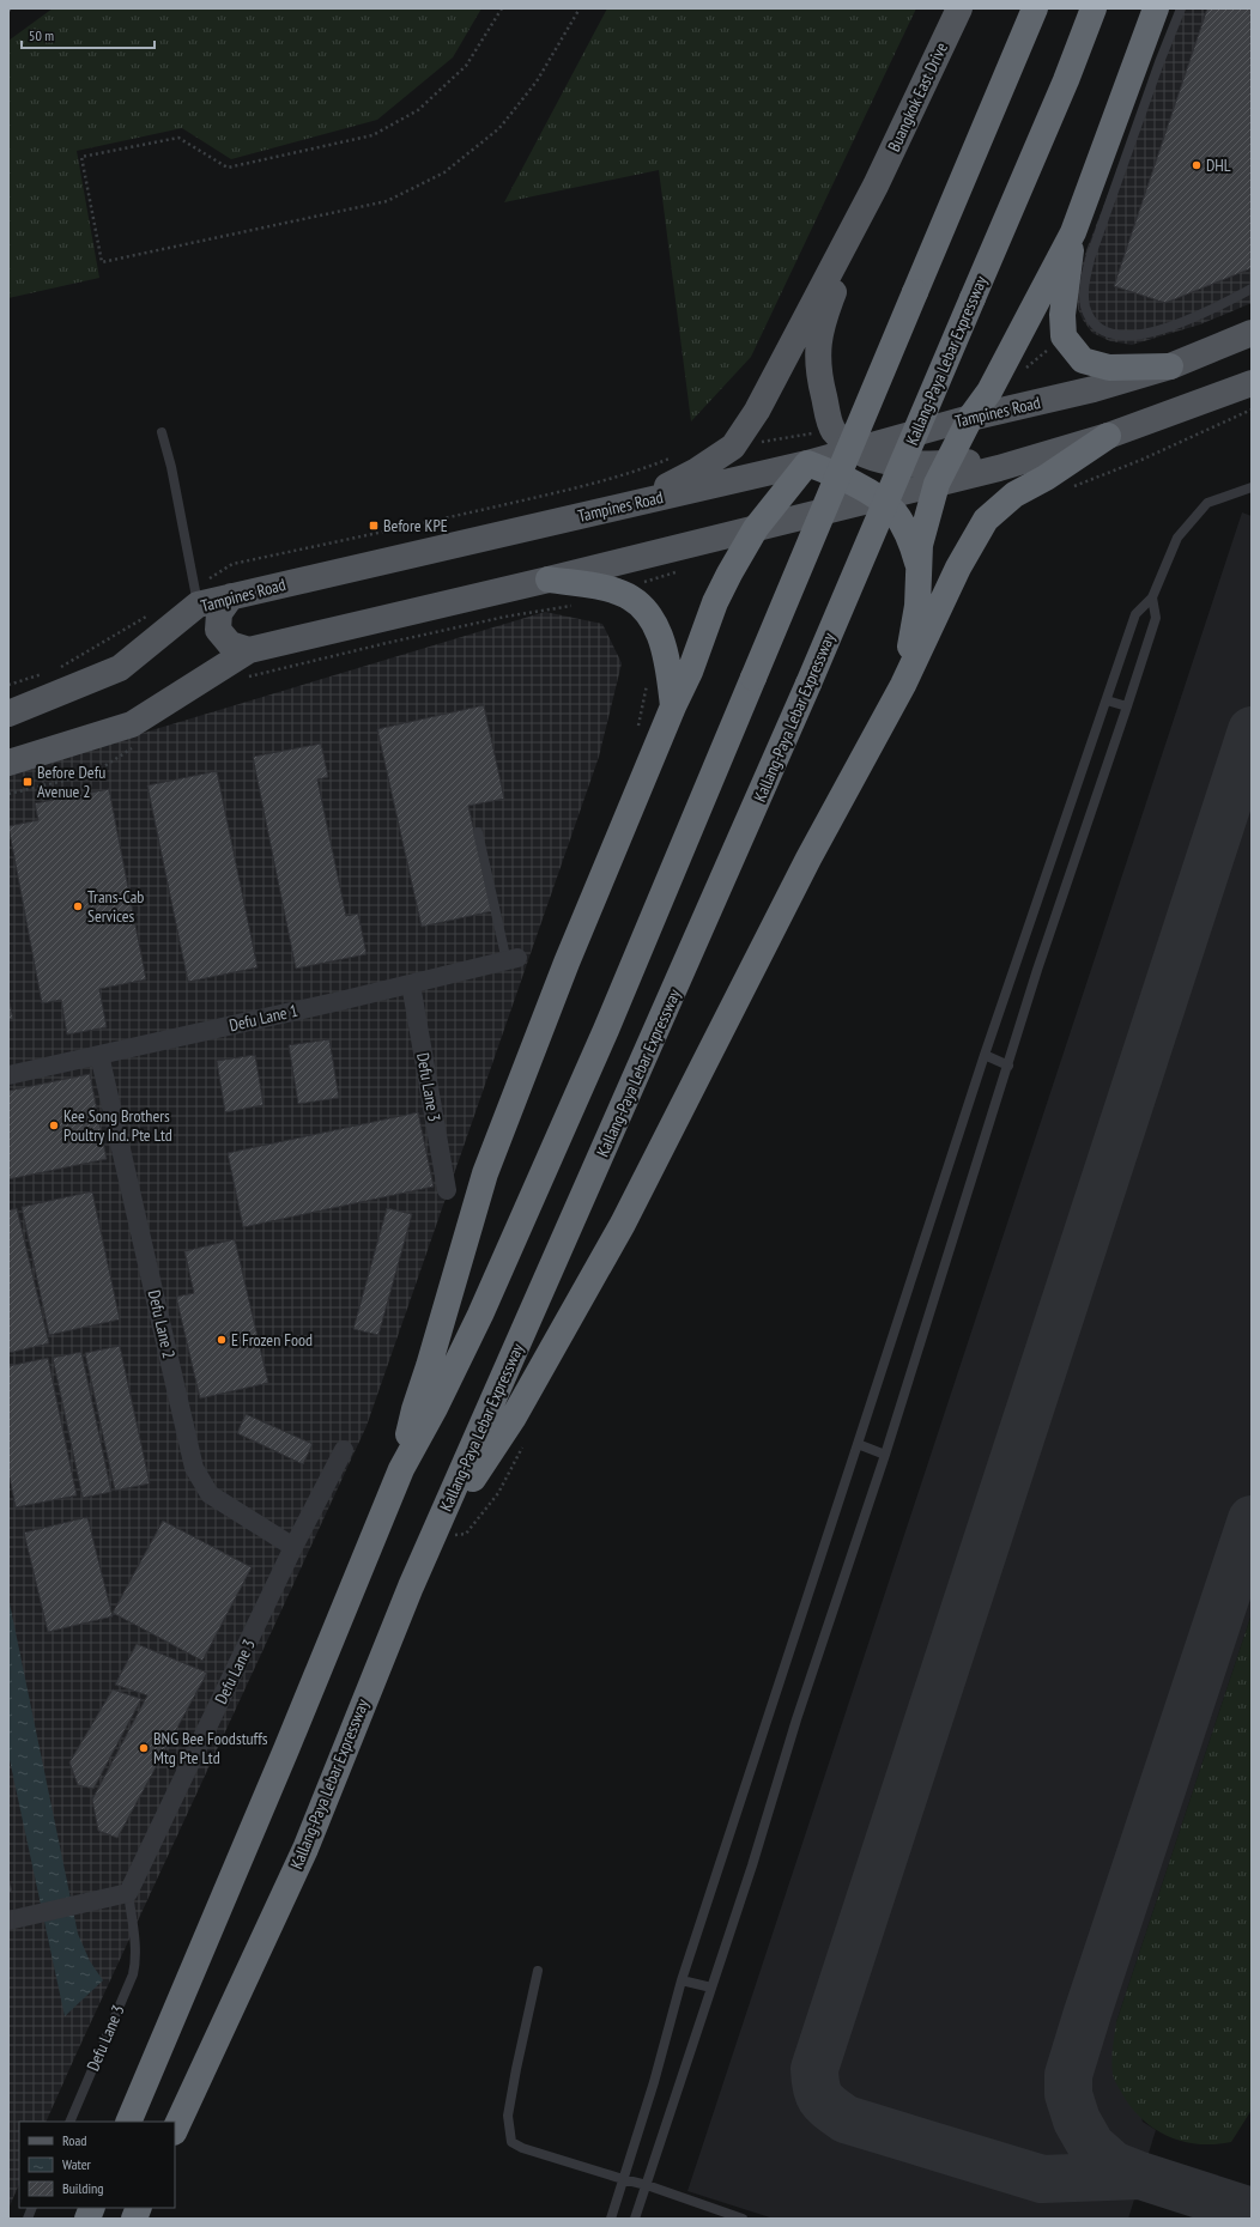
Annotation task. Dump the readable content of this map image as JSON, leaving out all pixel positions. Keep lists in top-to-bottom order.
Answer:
{
  "streets": {
    "highway": ["Kallang-Paya Lebar Expressway"],
    "main road": ["Buangkok East Drive", "Tampines Road"],
    "street": ["Defu Lane 1", "Defu Lane 3", "Defu Lane 2"]
  },
  "crossings": [
    ["Defu Lane 1", "Defu Lane 3"],
    ["Defu Lane 1", "Defu Lane 2"],
    ["Defu Lane 3", "Defu Lane 2"]
  ],
  "places": {
    "other": [
      "DHL",
      "Trans-Cab Services",
      "Kee Song Brothers Poultry Ind. Pte Ltd",
      "E Frozen Food",
      "BNG Bee Foodstuffs Mtg Pte Ltd"
    ],
    "transit": ["Before KPE", "Before Defu Avenue 2"]
  },
  "legend": ["Road", "Water", "Building"],
  "scale_bar": "50 m"
}
